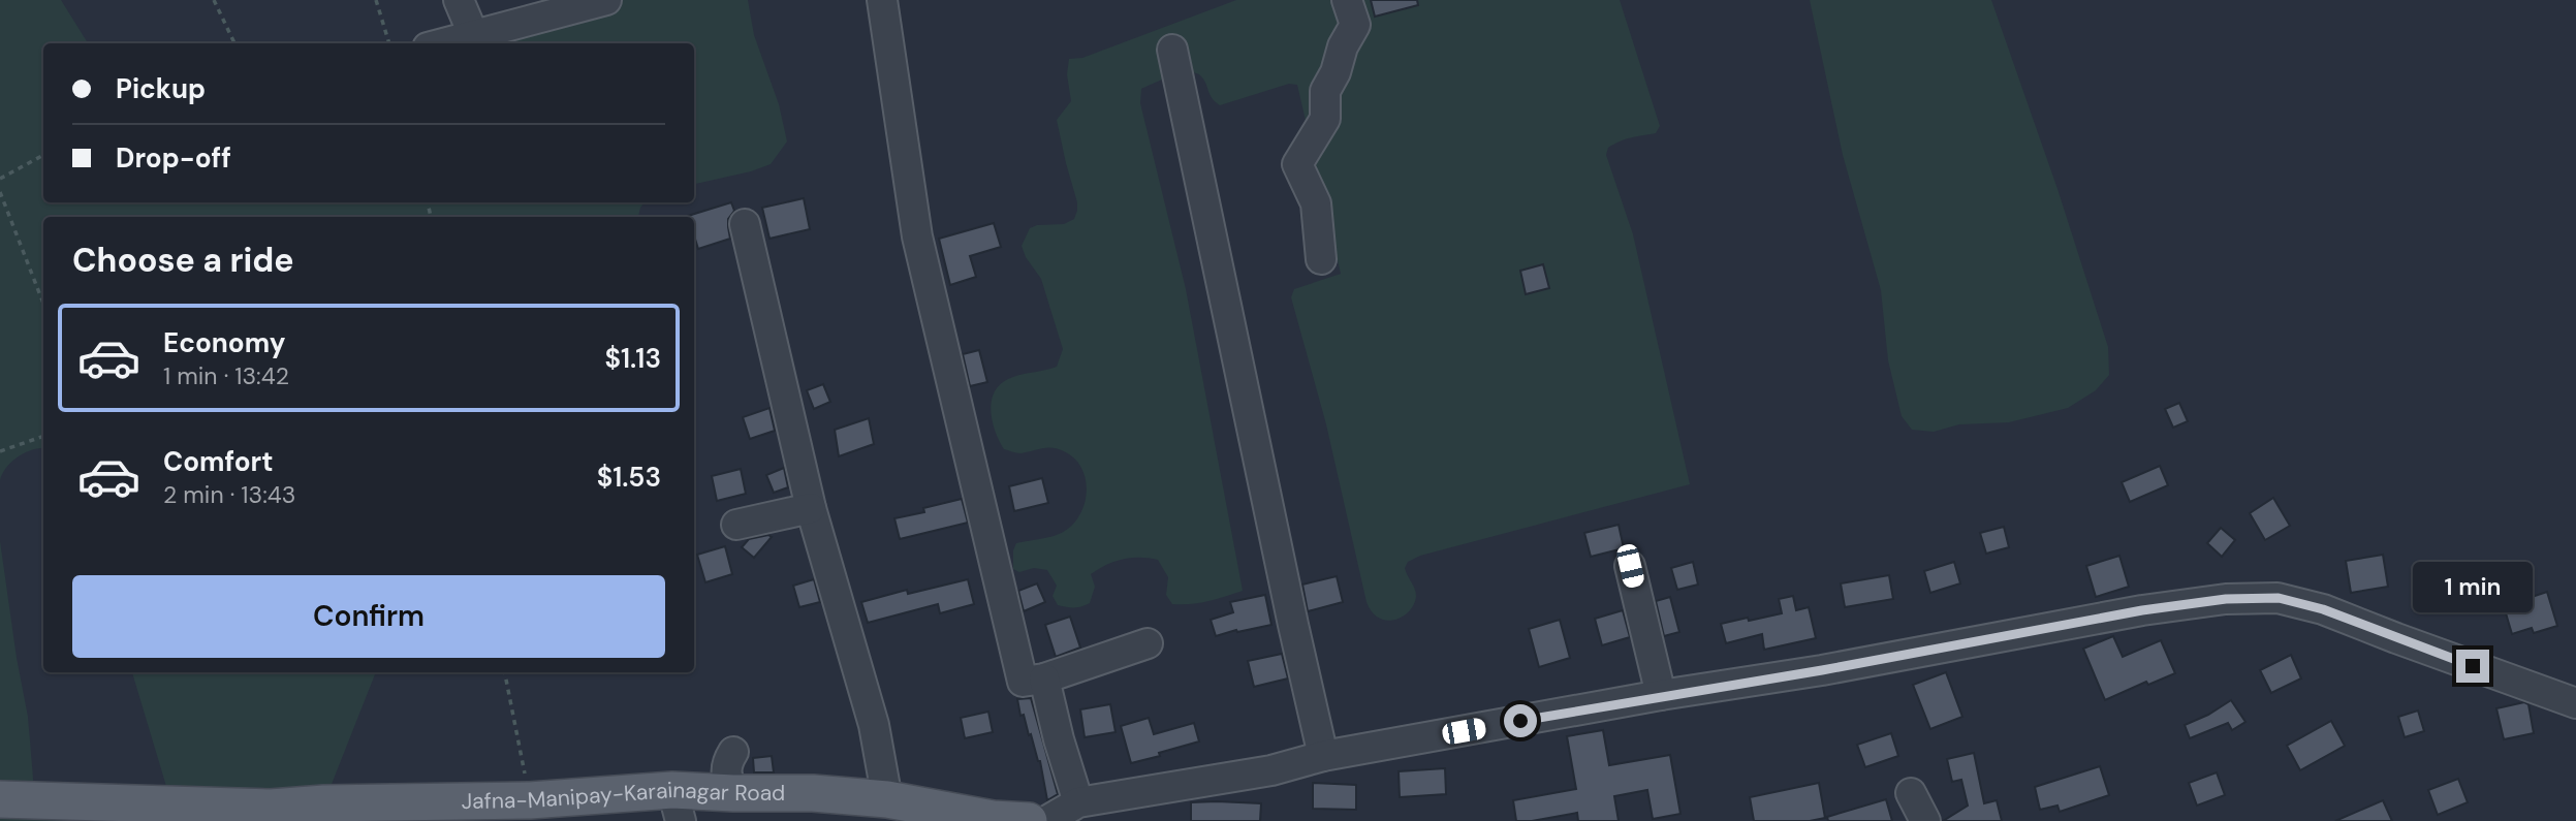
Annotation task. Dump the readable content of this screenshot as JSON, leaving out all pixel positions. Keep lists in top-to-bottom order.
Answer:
{
  "streets": {
    "main road": ["Jafna-Manipay-Karainagar Road"]
  },
  "page": {
    "banner": ["Pickup", "Drop-off"],
    "heading": "Choose a ride",
    "list": [
      {
        "name": "Economy",
        "note": "1 min · 13:42",
        "value": "$1.13"
      },
      {
        "name": "Comfort",
        "note": "2 min · 13:43",
        "value": "$1.53"
      }
    ],
    "buttons": "Confirm",
    "bubble": "1 min"
  }
}
